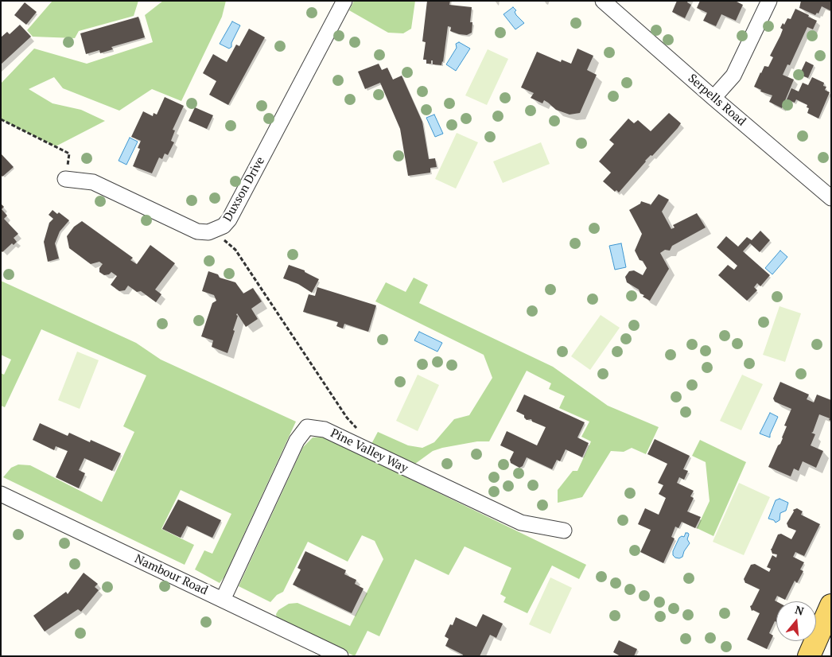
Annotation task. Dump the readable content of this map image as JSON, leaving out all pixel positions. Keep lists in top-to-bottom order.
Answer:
{
  "streets": {
    "street": [
      "Serpells Road",
      "Duxson Drive",
      "Pine Valley Way",
      "Nambour Road"
    ]
  },
  "crossings": [
    ["Pine Valley Way", "Nambour Road"]
  ],
  "north": "top"
}
